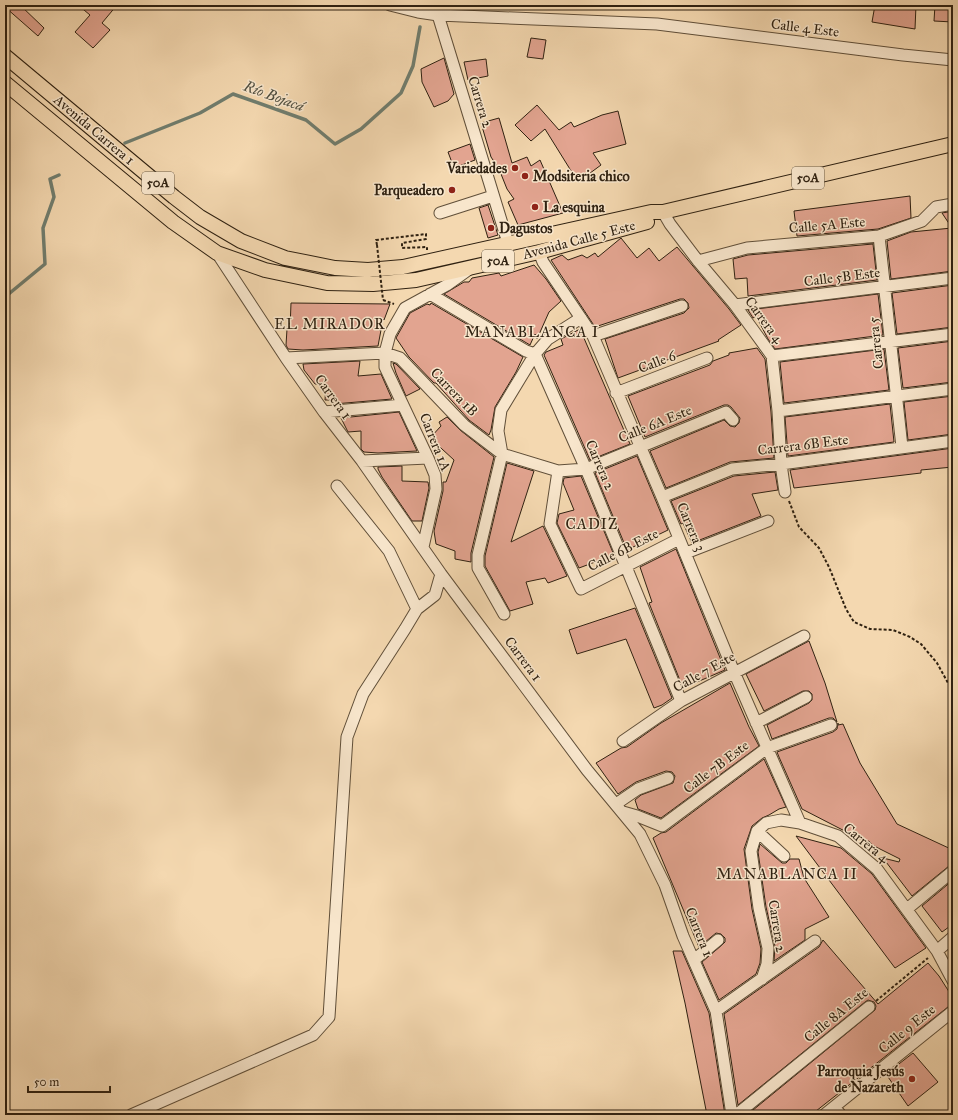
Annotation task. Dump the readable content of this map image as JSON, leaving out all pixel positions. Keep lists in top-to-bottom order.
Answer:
{
  "streets": {
    "main road": ["Avenida Carrera 1", "50A", "Avenida Calle 5 Este"],
    "street": [
      "Calle 4 Este",
      "Carrera 2",
      "Calle 5A Este",
      "Calle 5B Este",
      "Carrera 4",
      "Carrera 5",
      "Calle 6",
      "Carrera 1B",
      "Carrera 1",
      "Calle 6A Este",
      "Carrera 1A",
      "Carrera 6B Este",
      "Carrera 3",
      "Calle 6B Este",
      "Calle 7 Este",
      "Calle 7B Este",
      "Calle 8A Este",
      "Calle 9 Este"
    ]
  },
  "crossings": [
    ["Calle 4 Este", "Carrera 2"],
    ["Carrera 2", "Avenida Calle 5 Este"],
    ["Carrera 2", "Carrera 4"],
    ["Carrera 2", "Carrera 1B"],
    ["Carrera 2", "Calle 6A Este"],
    ["Carrera 2", "Calle 6B Este"],
    ["Carrera 2", "Calle 7 Este"],
    ["Avenida Carrera 1", "Avenida Calle 5 Este"],
    ["Avenida Carrera 1", "Carrera 1"],
    ["Calle 5A Este", "Carrera 4"],
    ["Calle 5A Este", "Carrera 5"],
    ["Avenida Calle 5 Este", "Carrera 4"],
    ["Avenida Calle 5 Este", "Carrera 3"],
    ["Calle 5B Este", "Carrera 4"],
    ["Calle 5B Este", "Carrera 5"],
    ["Carrera 4", "Carrera 6B Este"],
    ["Carrera 4", "Carrera 3"],
    ["Carrera 4", "Calle 8A Este"],
    ["Carrera 5", "Carrera 6B Este"],
    ["Calle 6", "Carrera 3"],
    ["Carrera 1B", "Calle 6A Este"],
    ["Carrera 1B", "Carrera 1A"],
    ["Carrera 1B", "Calle 6B Este"],
    ["Carrera 1", "Carrera 1A"],
    ["Carrera 1", "Calle 7B Este"],
    ["Calle 6A Este", "Carrera 3"],
    ["Carrera 6B Este", "Carrera 3"],
    ["Carrera 3", "Calle 6B Este"],
    ["Carrera 3", "Calle 7 Este"],
    ["Carrera 3", "Calle 7B Este"]
  ],
  "districts": [
    "EL MIRADOR",
    "MANABLANCA I",
    "CADIZ",
    "MANABLANCA II"
  ],
  "water": ["Río Bojacá"],
  "places": [
    "Variedades",
    "Modsiteria chico",
    "Parqueadero",
    "La esquina",
    "Dagustos",
    "Parroquia Jesús de Nazareth"
  ],
  "scale_bar": "50 m"
}
